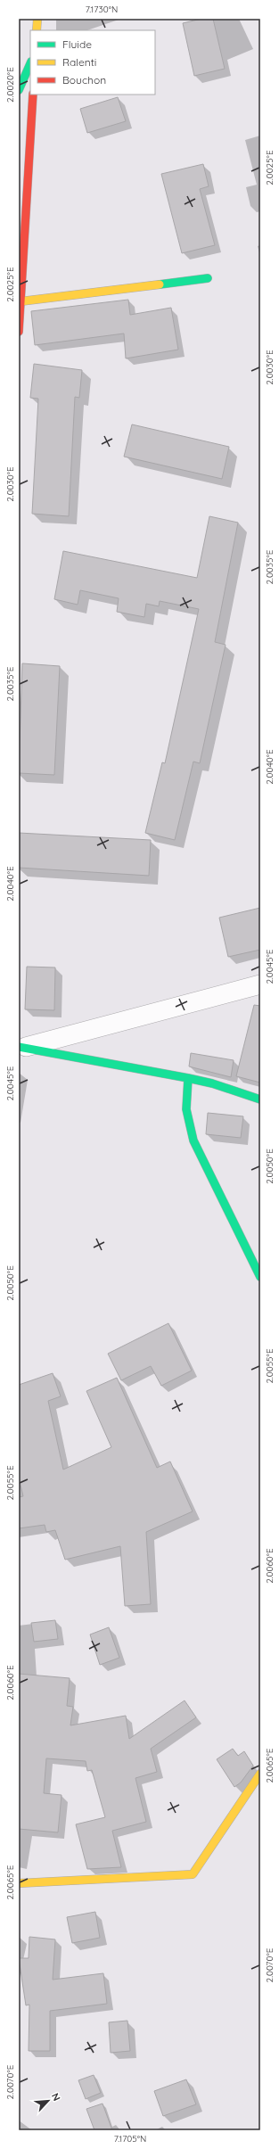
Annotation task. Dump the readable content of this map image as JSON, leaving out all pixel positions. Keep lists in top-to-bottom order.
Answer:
{
  "legend": ["Fluide", "Ralenti", "Bouchon"],
  "north": "top right",
  "coordinates": [
    "7.1730°N",
    "2.0020°E",
    "2.0025°E",
    "2.0030°E",
    "2.0035°E",
    "2.0040°E",
    "2.0045°E",
    "2.0050°E",
    "2.0055°E",
    "2.0060°E",
    "2.0065°E",
    "2.0070°E",
    "7.1705°N"
  ]
}
